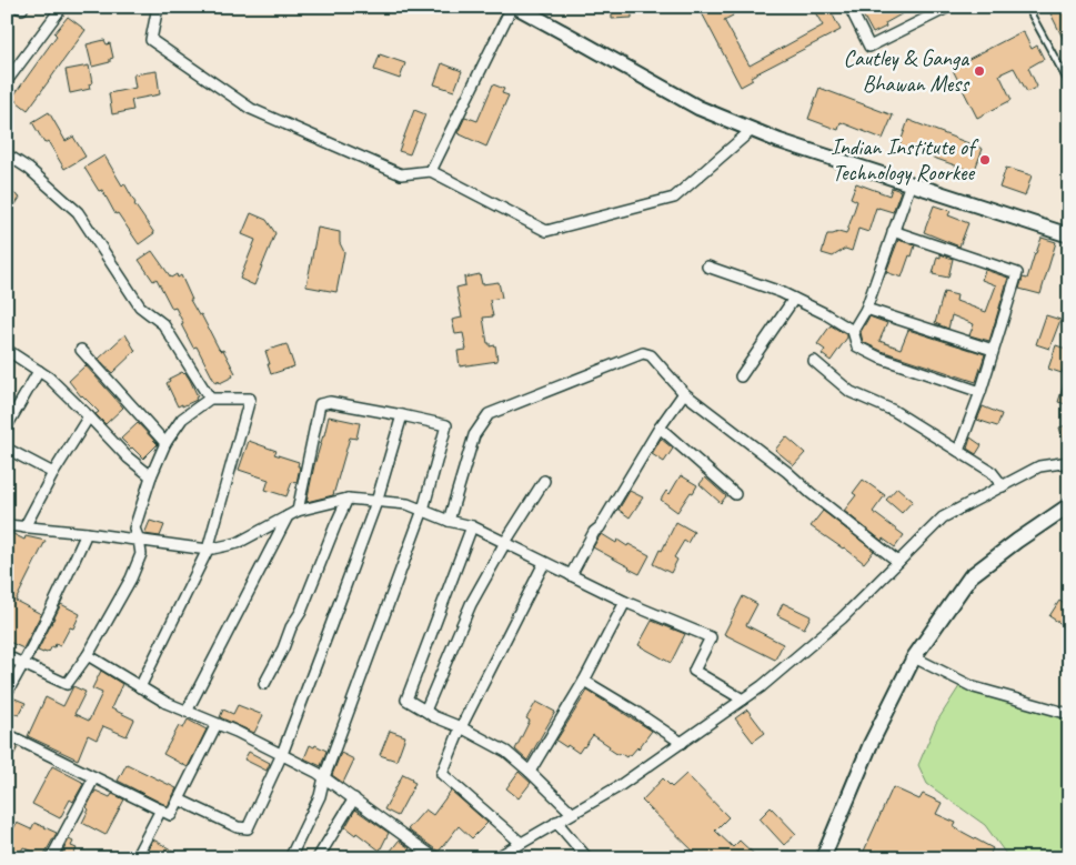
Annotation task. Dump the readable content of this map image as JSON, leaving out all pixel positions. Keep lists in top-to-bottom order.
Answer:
{
  "places": ["Cautley & Ganga Bhawan Mess", "Indian Institute of Technology Roorkee"]
}
